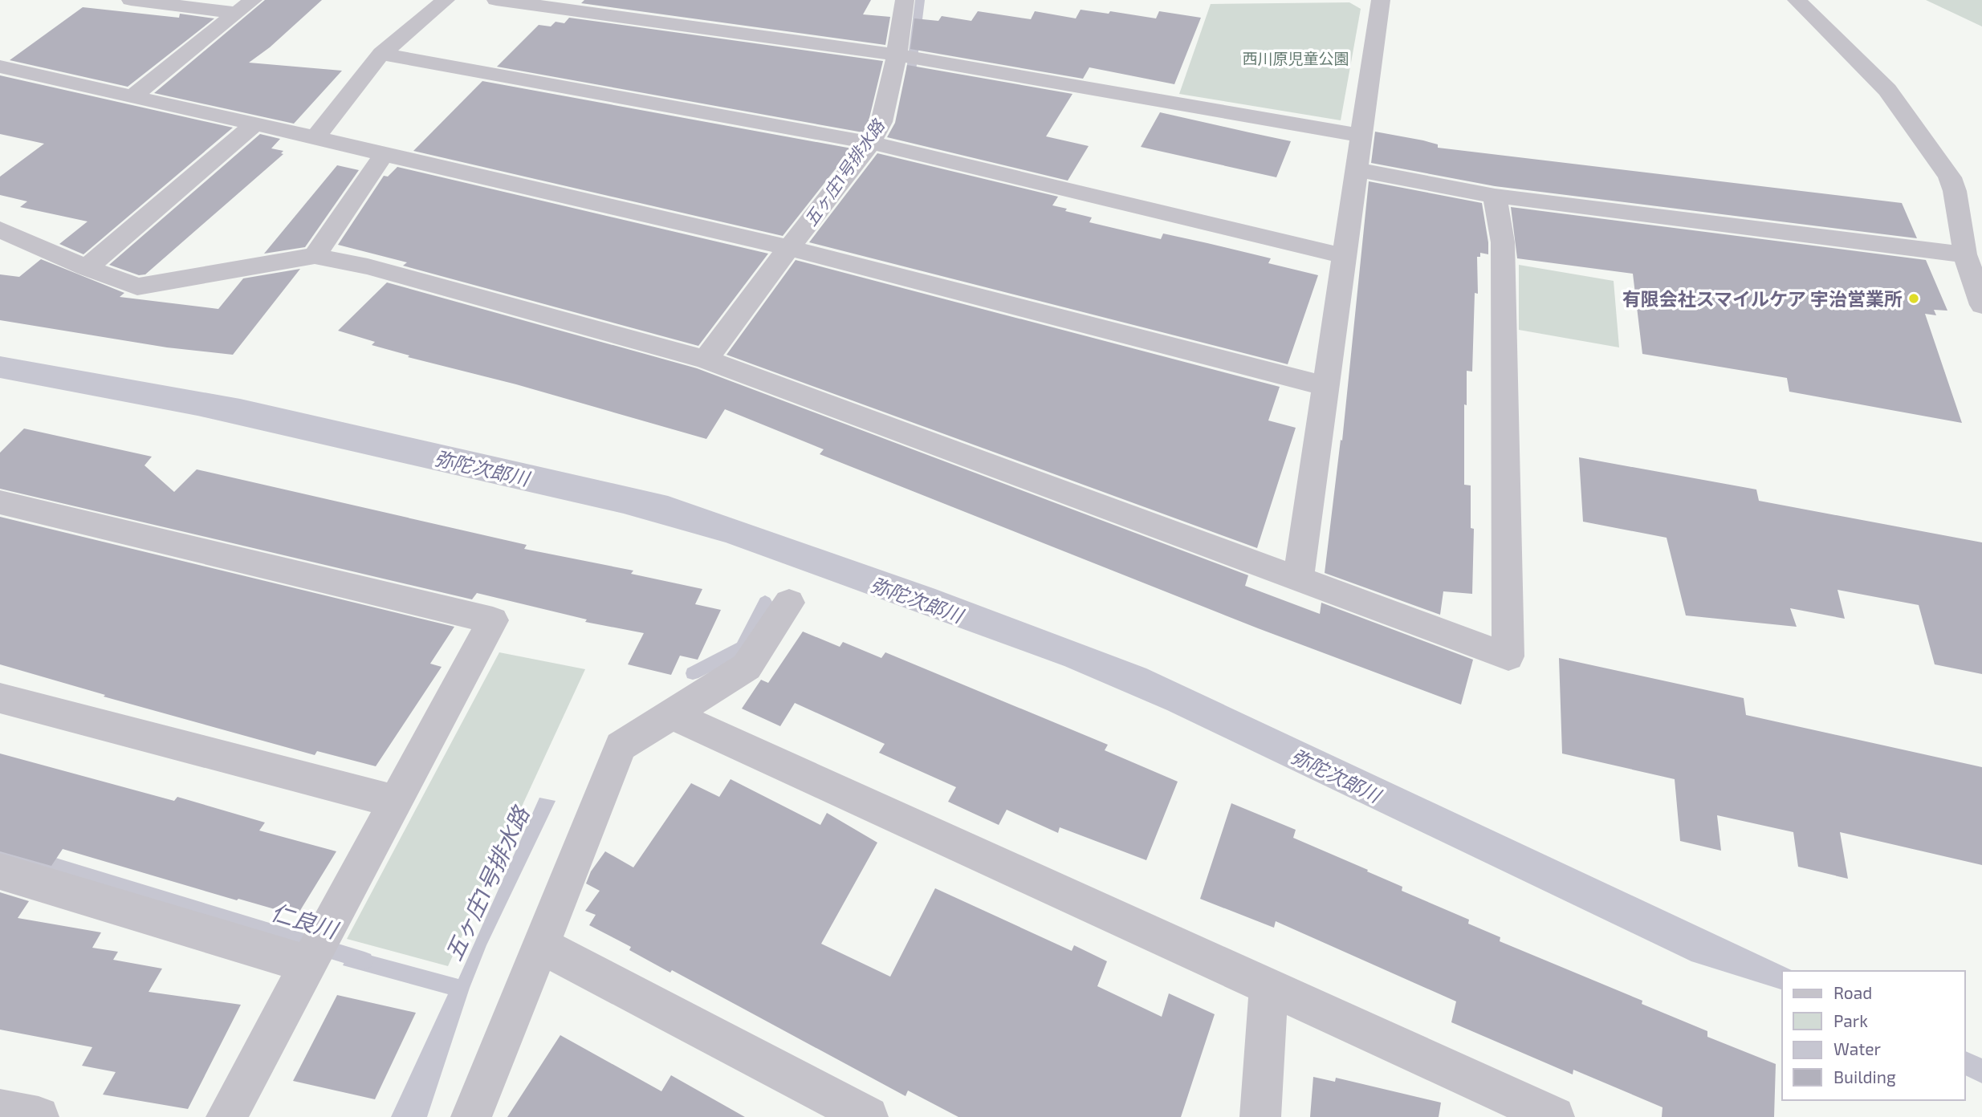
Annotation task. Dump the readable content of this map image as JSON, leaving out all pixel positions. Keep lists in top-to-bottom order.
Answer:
{
  "water": ["五ヶ庄1号排水路", "弥陀次郎川", "仁良川"],
  "parks": ["西川原児童公園"],
  "places": ["有限会社スマイルケア 宇治営業所"],
  "legend": [
    "Road",
    "Park",
    "Water",
    "Building"
  ]
}
